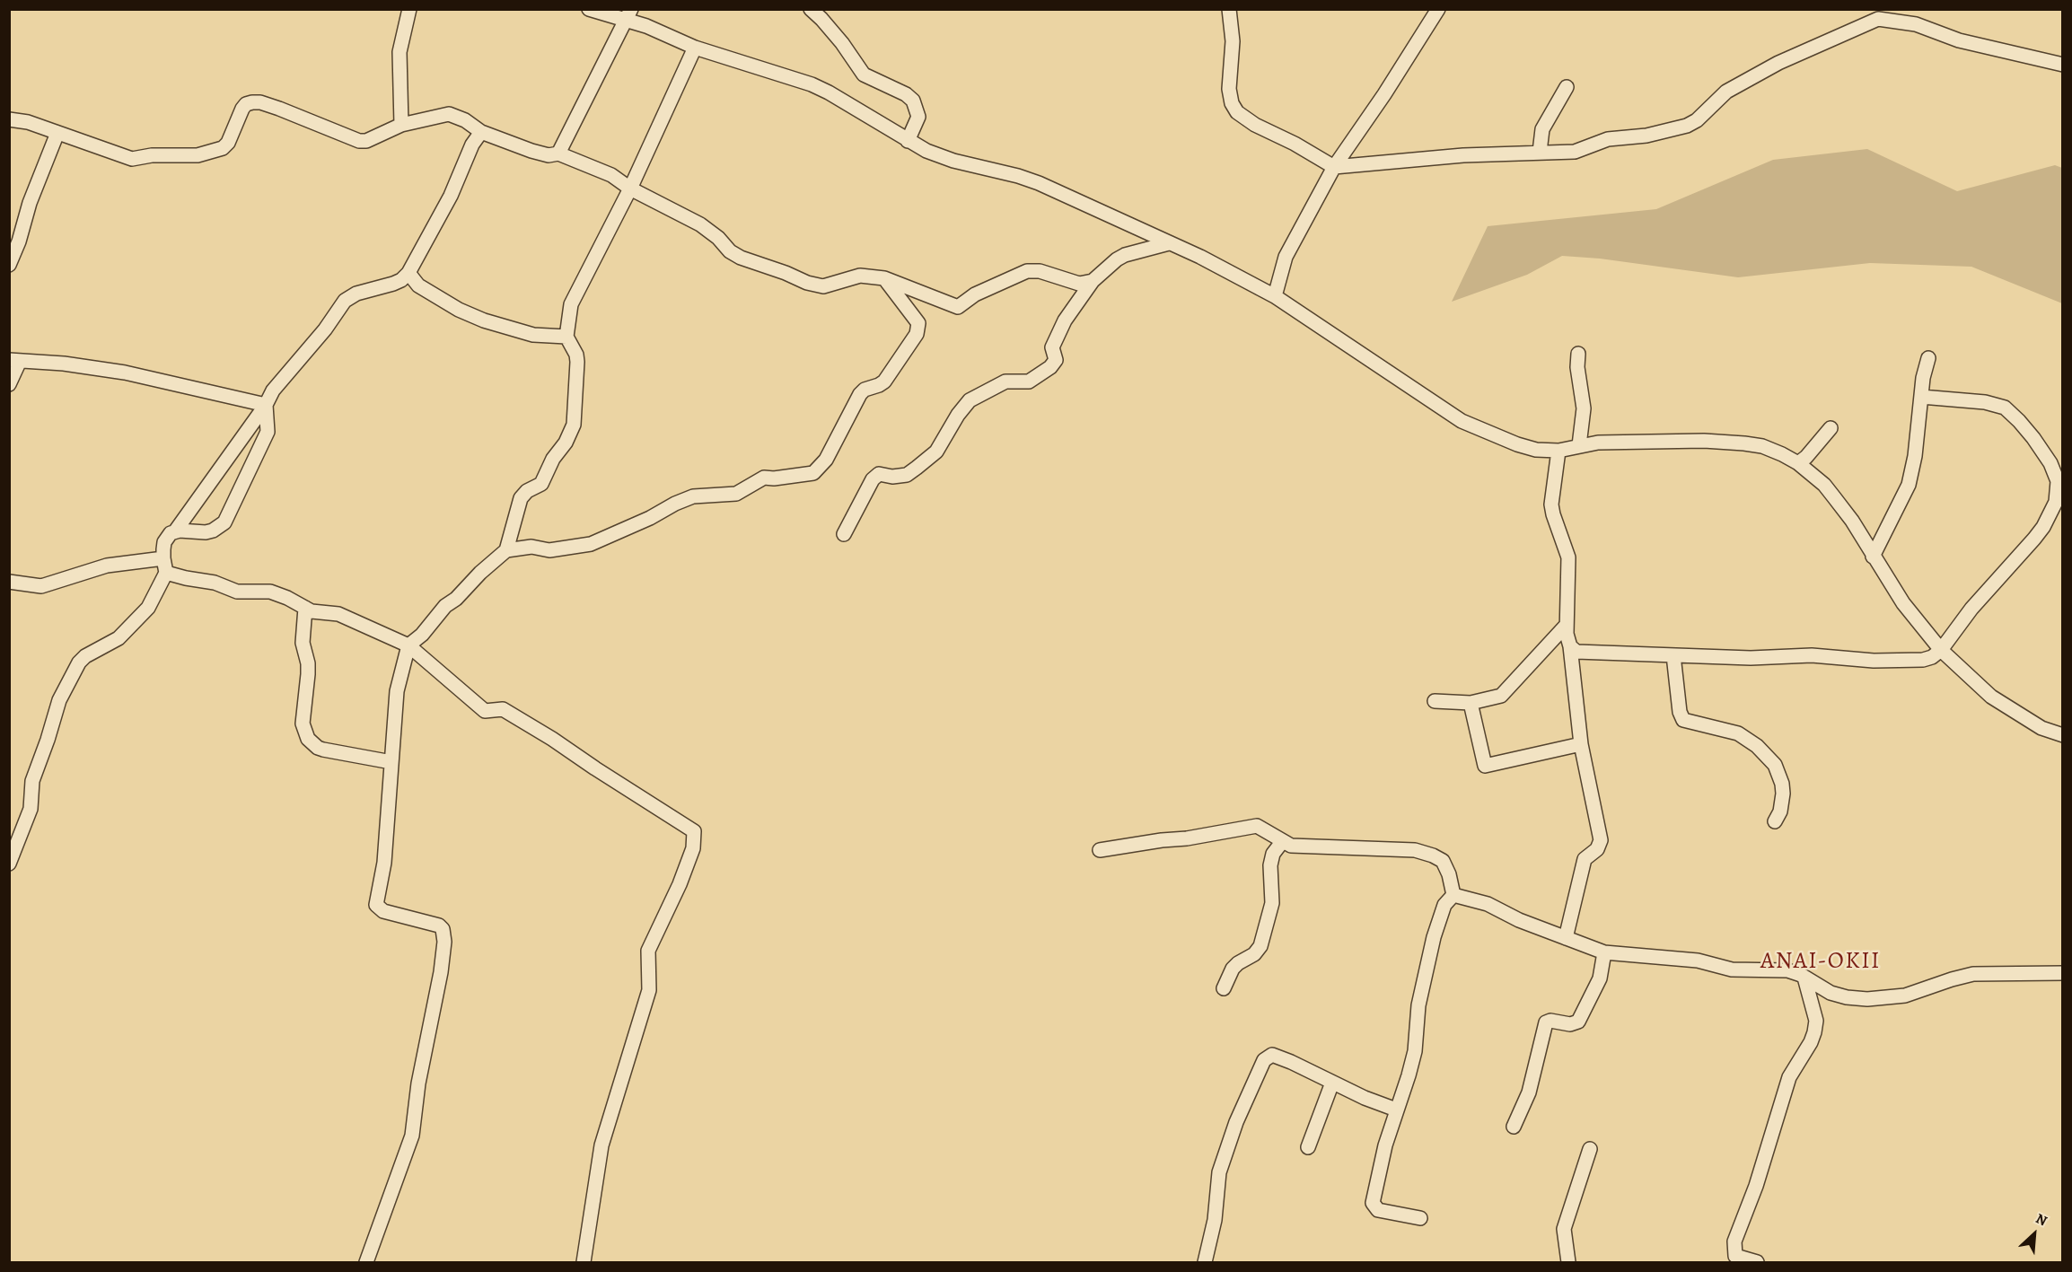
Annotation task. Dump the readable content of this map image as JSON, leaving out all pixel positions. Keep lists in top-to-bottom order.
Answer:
{
  "districts": ["ANAI-OKII"],
  "north": "top right"
}
